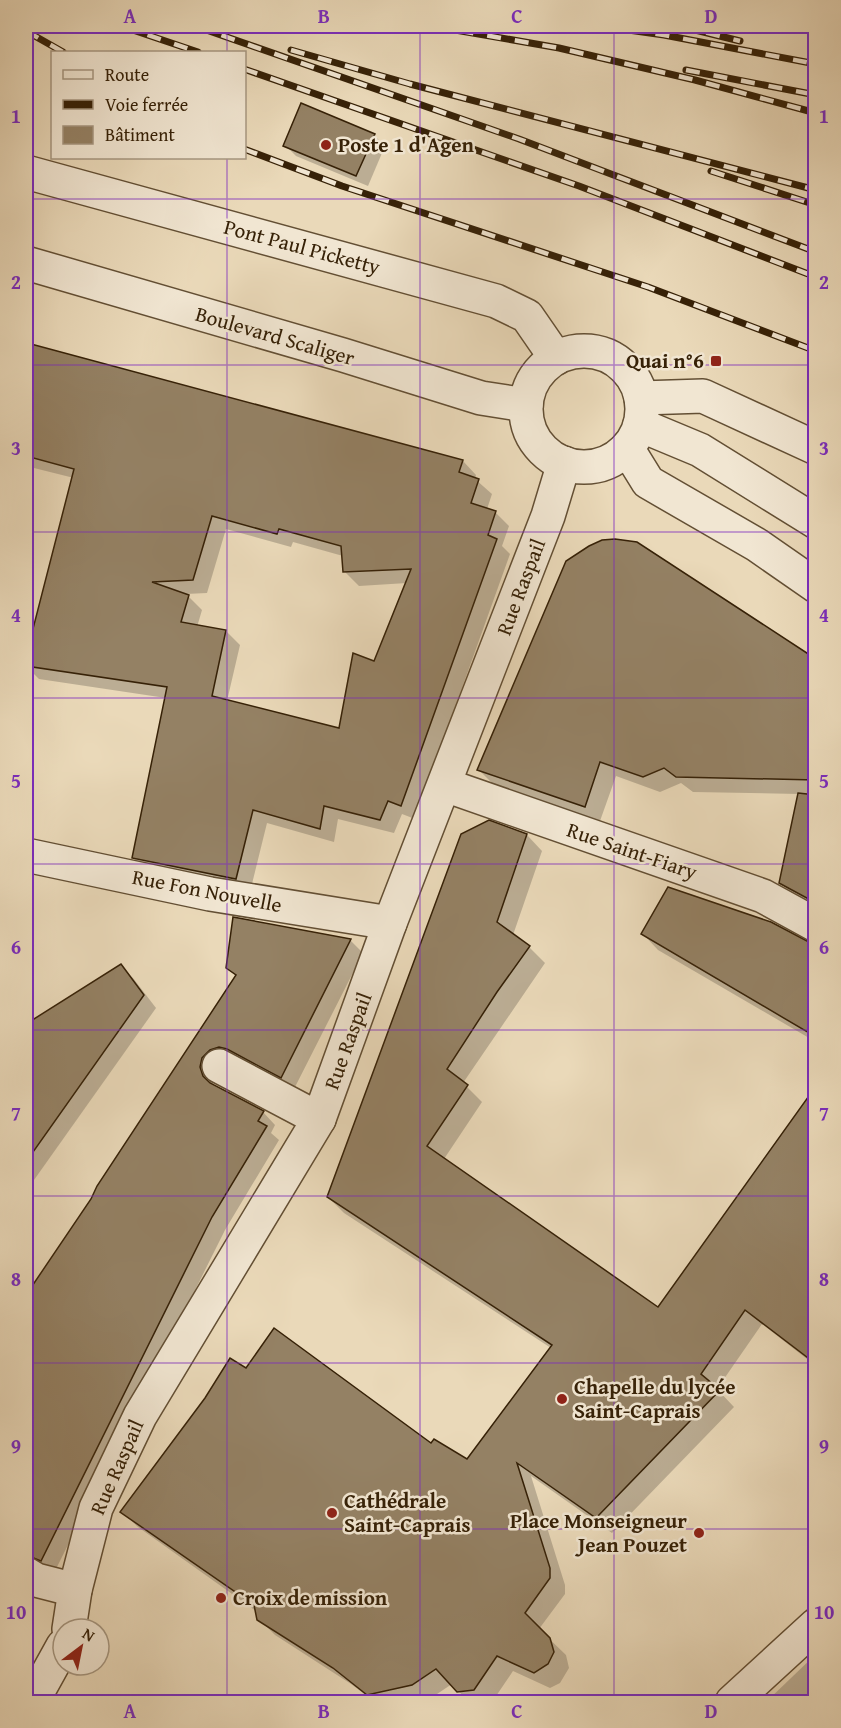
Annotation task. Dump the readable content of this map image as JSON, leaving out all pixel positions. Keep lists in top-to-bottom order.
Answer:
{
  "streets": {
    "street": [
      "Pont Paul Picketty",
      "Boulevard Scaliger",
      "Rue Raspail",
      "Rue Saint-Fiary",
      "Rue Fon Nouvelle"
    ]
  },
  "crossings": [
    ["Pont Paul Picketty", "Boulevard Scaliger"],
    ["Pont Paul Picketty", "Rue Raspail"],
    ["Boulevard Scaliger", "Rue Raspail"],
    ["Rue Raspail", "Rue Saint-Fiary"],
    ["Rue Raspail", "Rue Fon Nouvelle"]
  ],
  "places": {
    "other": [
      "Poste 1 d'Agen",
      "Chapelle du lycée Saint-Caprais",
      "Cathédrale Saint-Caprais",
      "Place Monseigneur Jean Pouzet",
      "Croix de mission"
    ],
    "transit": ["Quai n°6"]
  },
  "legend": ["Route", "Voie ferrée", "Bâtiment"],
  "north": "top right",
  "grid": {
    "columns": [
      "A",
      "B",
      "C",
      "D"
    ],
    "rows": [
      "1",
      "2",
      "3",
      "4",
      "5",
      "6",
      "7",
      "8",
      "9",
      "10"
    ]
  }
}
